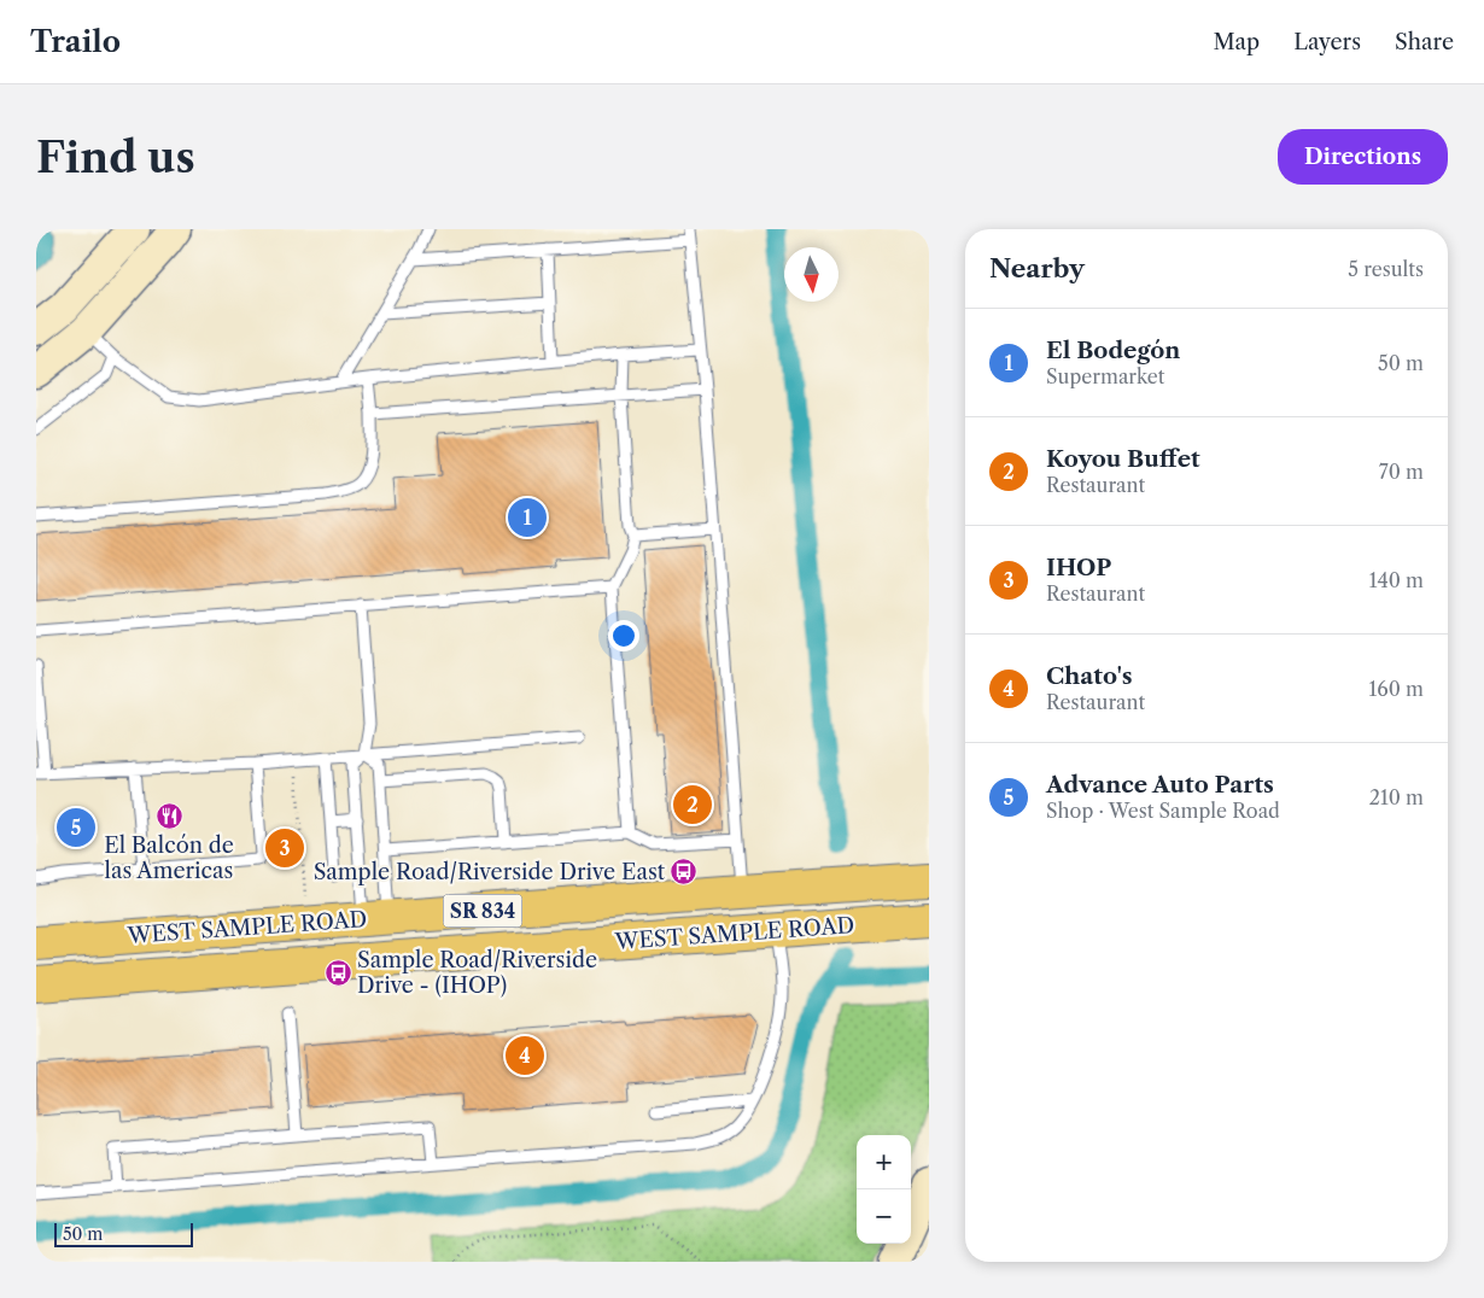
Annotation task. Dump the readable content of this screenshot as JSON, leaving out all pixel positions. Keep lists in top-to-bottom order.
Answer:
{
  "streets": {
    "main road": ["SR 834", "WEST SAMPLE ROAD"]
  },
  "places": {
    "restaurant": ["El Balcón de las Americas"],
    "bus stop": ["Sample Road/Riverside Drive East", "Sample Road/Riverside Drive - (IHOP)"]
  },
  "scale_bar": "50 m",
  "north": "bottom",
  "page": {
    "header": "Trailo",
    "nav": ["Map", "Layers", "Share"],
    "buttons": "Directions",
    "title": "Find us",
    "heading": ["Nearby", "5 results"],
    "list": [
      {
        "mark": "1",
        "name": "El Bodegón",
        "note": "Supermarket",
        "value": "50 m"
      },
      {
        "mark": "2",
        "name": "Koyou Buffet",
        "note": "Restaurant",
        "value": "70 m"
      },
      {
        "mark": "3",
        "name": "IHOP",
        "note": "Restaurant",
        "value": "140 m"
      },
      {
        "mark": "4",
        "name": "Chato's",
        "note": "Restaurant",
        "value": "160 m"
      },
      {
        "mark": "5",
        "name": "Advance Auto Parts",
        "note": "Shop · West Sample Road",
        "value": "210 m"
      }
    ],
    "pins": [
      "1",
      "2",
      "5",
      "3",
      "4"
    ],
    "map_buttons": ["+", "−"],
    "scale": "50 m"
  }
}
